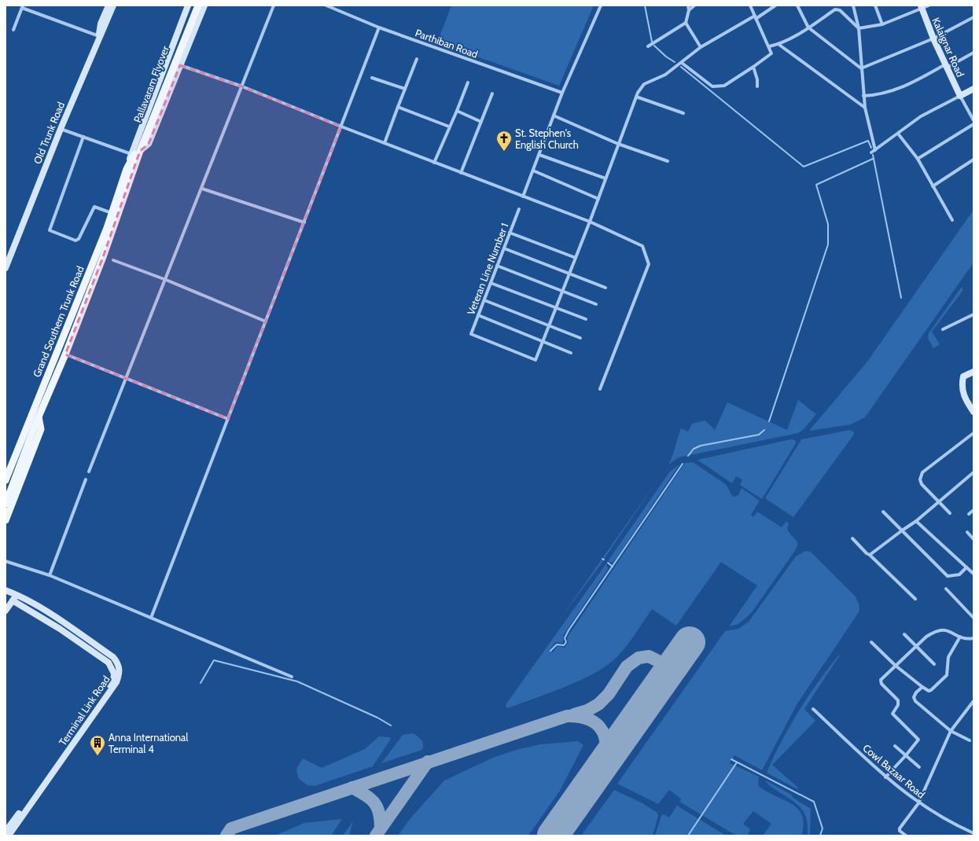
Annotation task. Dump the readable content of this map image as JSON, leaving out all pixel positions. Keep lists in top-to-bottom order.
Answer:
{
  "streets": {
    "main road": ["Pallavaram Flyover", "Grand Southern Trunk Road"],
    "street": [
      "Parthiban Road",
      "Kalaignar Road",
      "Old Trunk Road",
      "Veteran Line Number 1",
      "Terminal Link Road",
      "Cowl Bazaar Road"
    ]
  },
  "crossings": [
    ["Pallavaram Flyover", "Grand Southern Trunk Road"]
  ],
  "places": {
    "church": ["St. Stephen's English Church"],
    "building": ["Anna International Terminal 4"]
  }
}
